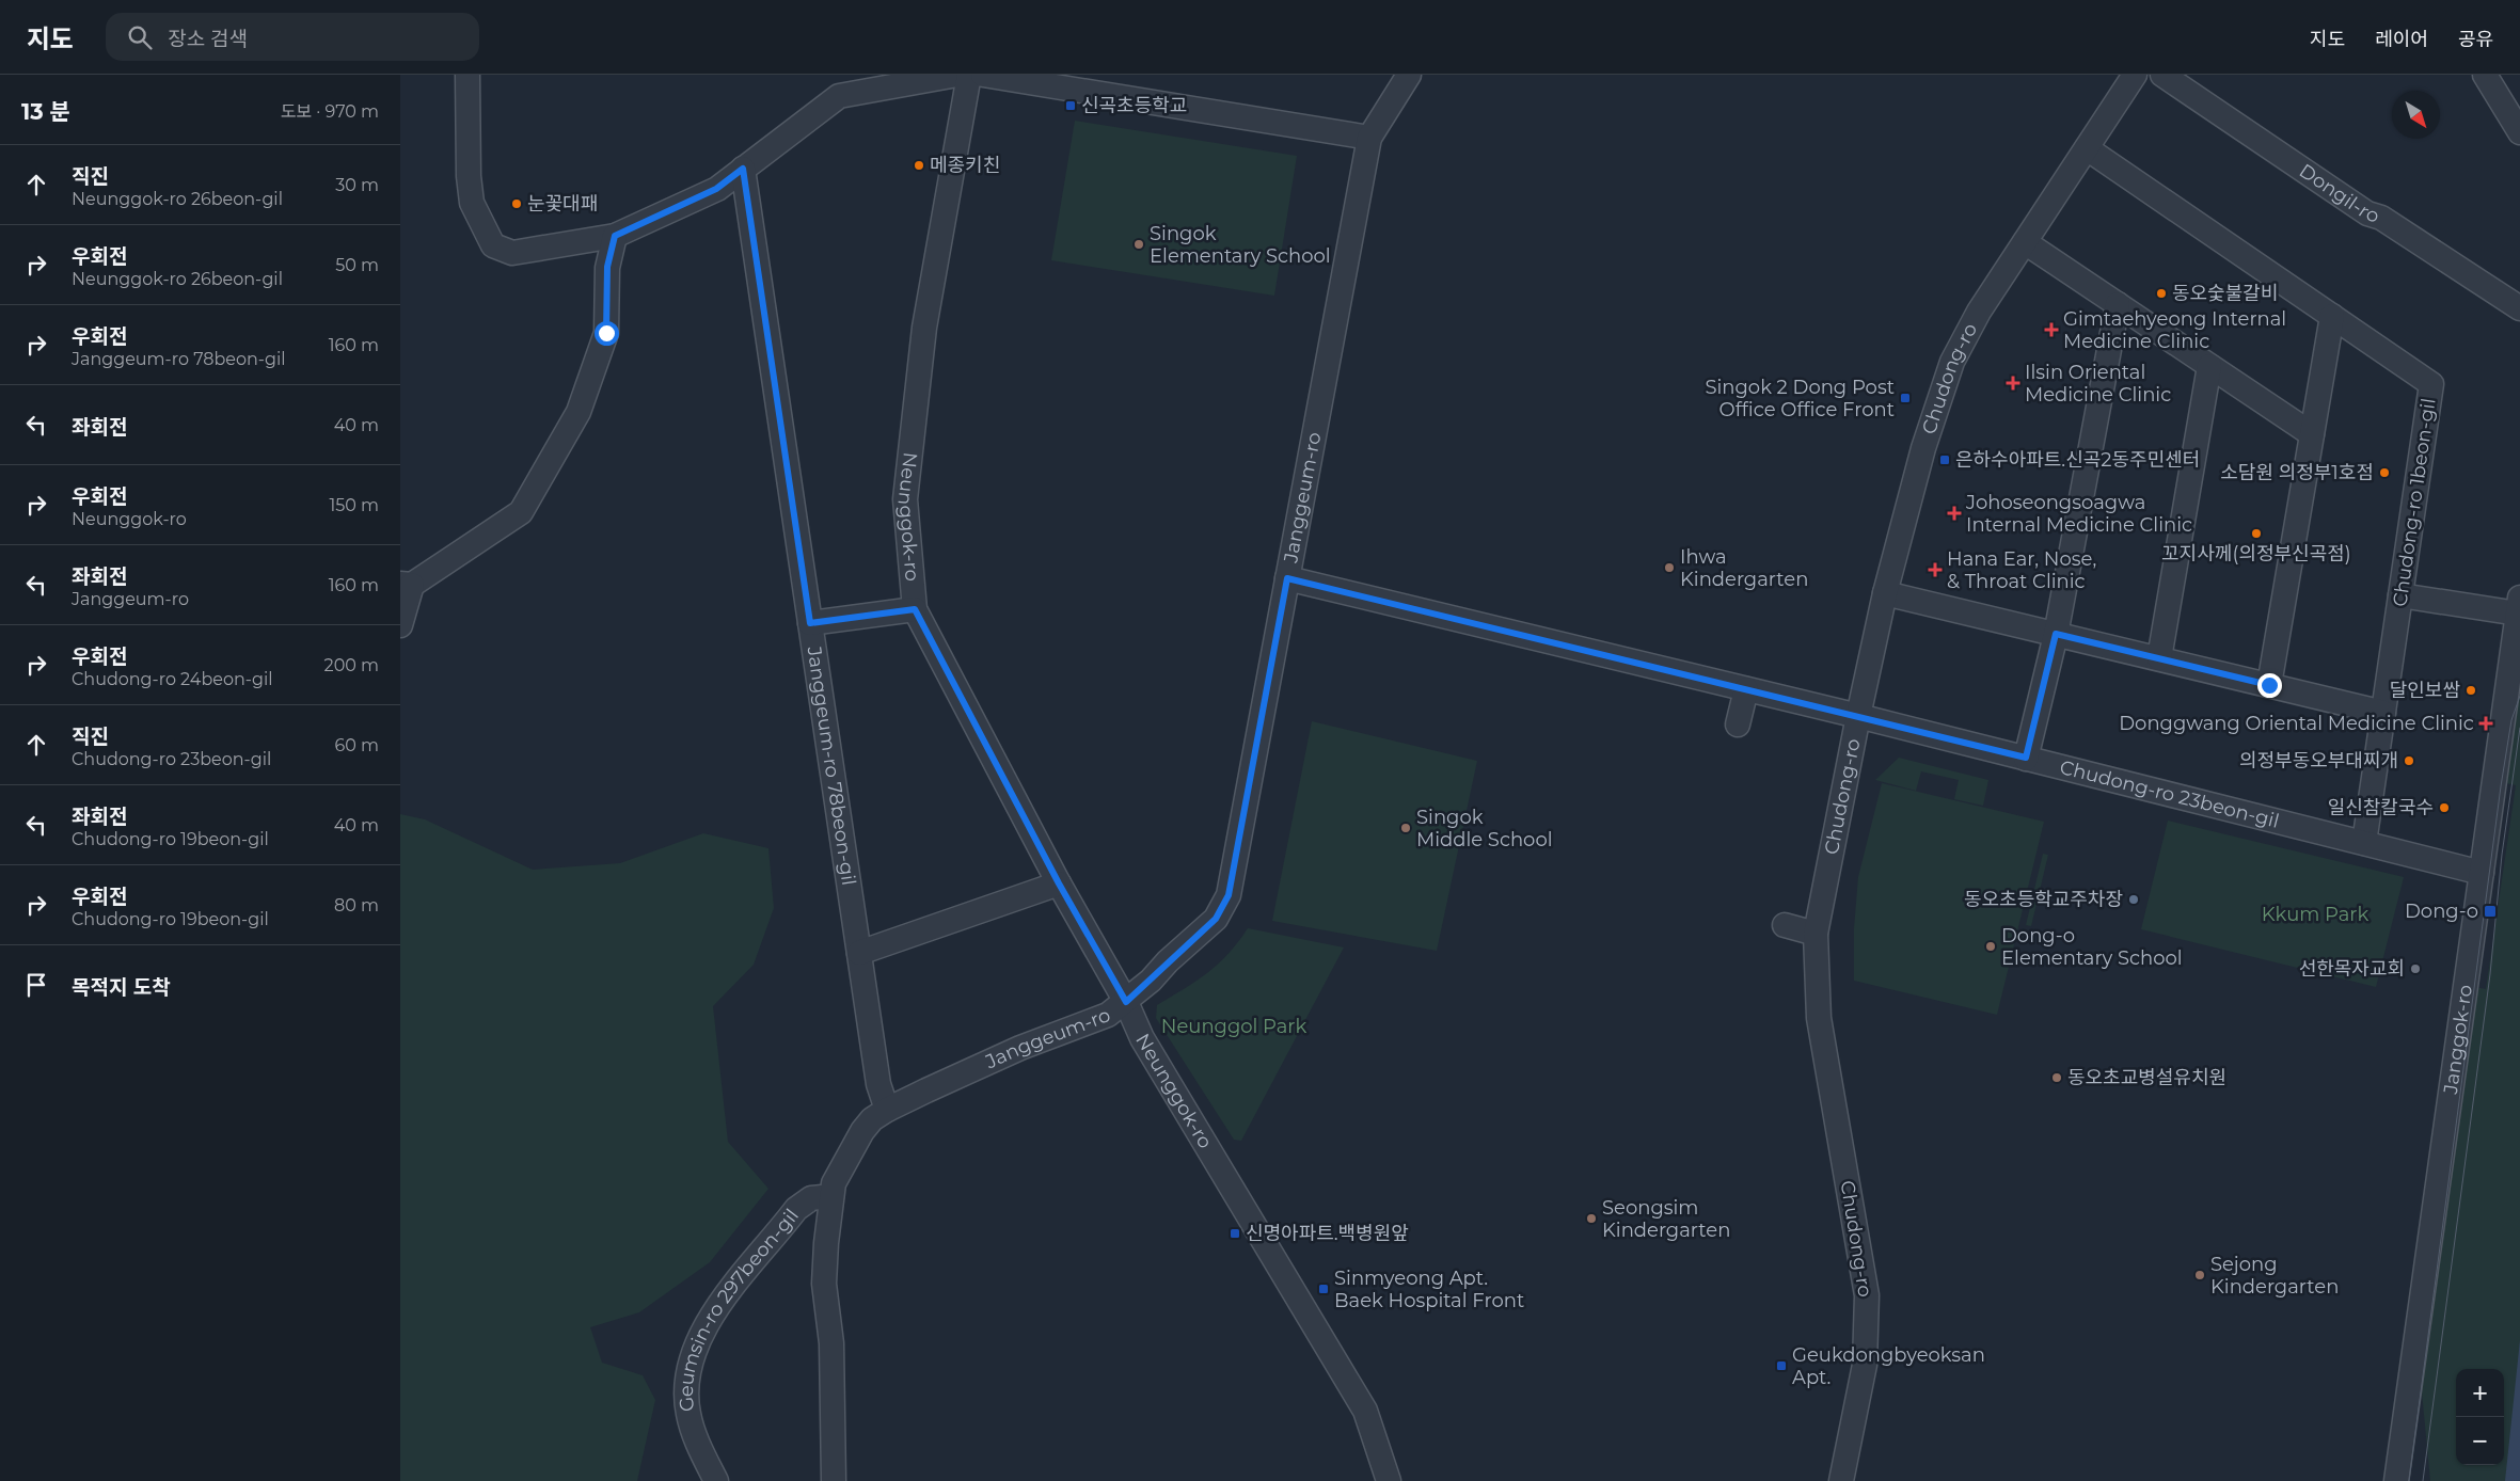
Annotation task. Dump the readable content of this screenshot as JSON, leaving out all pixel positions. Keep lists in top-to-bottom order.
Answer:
{
  "streets": {
    "street": [
      "Dongil-ro",
      "Chudong-ro",
      "Janggeum-ro",
      "Chudong-ro 1beon-gil",
      "Neunggok-ro",
      "Janggeum-ro 78beon-gil",
      "Chudong-ro 23beon-gil",
      "Janggok-ro",
      "Geumsin-ro 297beon-gil"
    ]
  },
  "crossings": [
    ["Chudong-ro", "Chudong-ro 1beon-gil"],
    ["Chudong-ro", "Chudong-ro 23beon-gil"],
    ["Janggeum-ro", "Neunggok-ro"],
    ["Janggeum-ro", "Janggeum-ro 78beon-gil"],
    ["Janggeum-ro", "Chudong-ro 23beon-gil"],
    ["Janggeum-ro", "Geumsin-ro 297beon-gil"],
    ["Chudong-ro 1beon-gil", "Chudong-ro 23beon-gil"],
    ["Chudong-ro 23beon-gil", "Janggok-ro"]
  ],
  "parks": ["Kkum Park", "Neunggol Park"],
  "places": {
    "transit": [
      "신곡초등학교",
      "Singok 2 Dong Post Office Office Front",
      "은하수아파트.신곡2동주민센터",
      "Dong-o",
      "신명아파트.백병원앞",
      "Sinmyeong Apt. Baek Hospital Front",
      "Geukdongbyeoksan Apt."
    ],
    "other": [
      "메종키친",
      "눈꽃대패",
      "Singok Elementary School",
      "동오숯불갈비",
      "소담원 의정부1호점",
      "꼬지사께(의정부신곡점)",
      "Ihwa Kindergarten",
      "달인보쌈",
      "의정부동오부대찌개",
      "일신참칼국수",
      "Singok Middle School",
      "동오초등학교주차장",
      "Dong-o Elementary School",
      "선한목자교회",
      "동오초교병설유치원",
      "Seongsim Kindergarten",
      "Sejong Kindergarten"
    ],
    "health": [
      "Gimtaehyeong Internal Medicine Clinic",
      "Ilsin Oriental Medicine Clinic",
      "Johoseongsoagwa Internal Medicine Clinic",
      "Hana Ear, Nose, & Throat Clinic",
      "Donggwang Oriental Medicine Clinic"
    ]
  },
  "north": "bottom right",
  "page": {
    "header": "지도",
    "search": "장소 검색",
    "nav": ["지도", "레이어", "공유"],
    "heading": ["13 분", "도보 · 970 m"],
    "list": [
      ["직진", "Neunggok-ro 26beon-gil", "30 m"],
      ["우회전", "Neunggok-ro 26beon-gil", "50 m"],
      ["우회전", "Janggeum-ro 78beon-gil", "160 m"],
      ["좌회전", "40 m"],
      ["우회전", "Neunggok-ro", "150 m"],
      ["좌회전", "Janggeum-ro", "160 m"],
      ["우회전", "Chudong-ro 24beon-gil", "200 m"],
      ["직진", "Chudong-ro 23beon-gil", "60 m"],
      ["좌회전", "Chudong-ro 19beon-gil", "40 m"],
      ["우회전", "Chudong-ro 19beon-gil", "80 m"],
      "목적지 도착"
    ],
    "map_buttons": ["+", "−"]
  }
}
